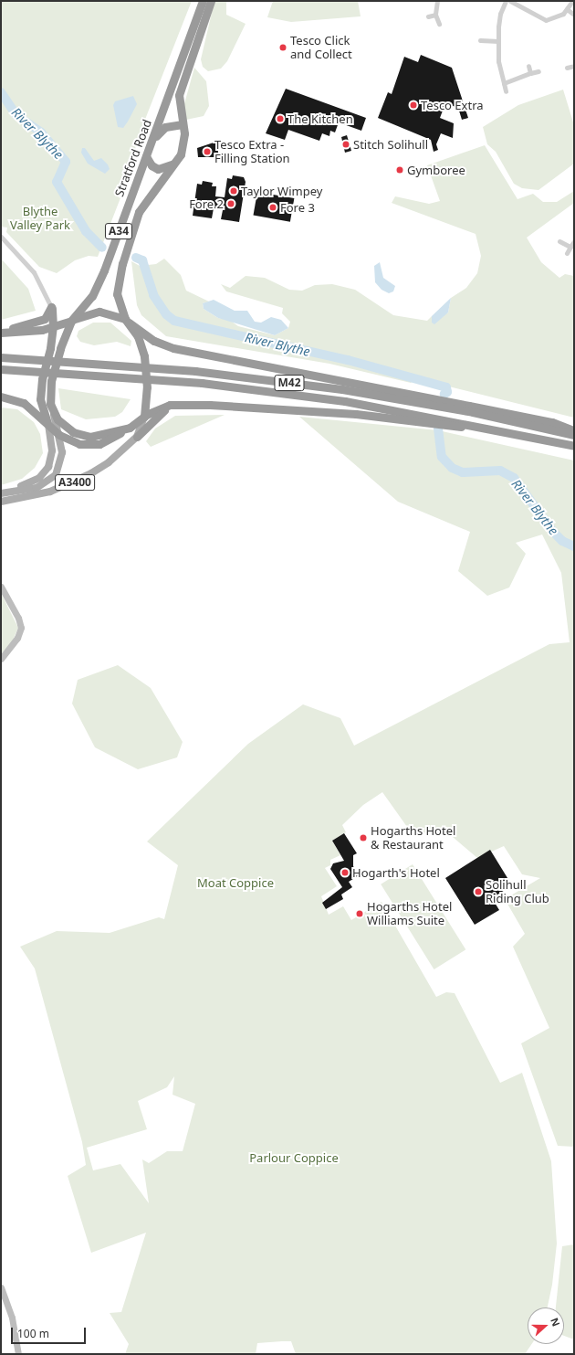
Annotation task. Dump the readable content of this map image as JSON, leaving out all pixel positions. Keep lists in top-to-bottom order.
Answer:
{
  "streets": {
    "highway": ["Stratford Road", "A34", "M42"],
    "main road": ["A3400"]
  },
  "crossings": [
    ["Stratford Road", "A34"],
    ["Stratford Road", "A3400"],
    ["A34", "A3400"]
  ],
  "water": ["River Blythe"],
  "parks": ["Blythe Valley Park", "Moat Coppice", "Parlour Coppice"],
  "places": [
    "Tesco Click and Collect",
    "Tesco Extra",
    "The Kitchen",
    "Stitch Solihull",
    "Tesco Extra - Filling Station",
    "Gymboree",
    "Taylor Wimpey",
    "Fore 2",
    "Fore 3",
    "Hogarths Hotel & Restaurant",
    "Hogarth's Hotel",
    "Solihull Riding Club",
    "Hogarths Hotel Williams Suite"
  ],
  "scale_bar": "100 m",
  "north": "right"
}
